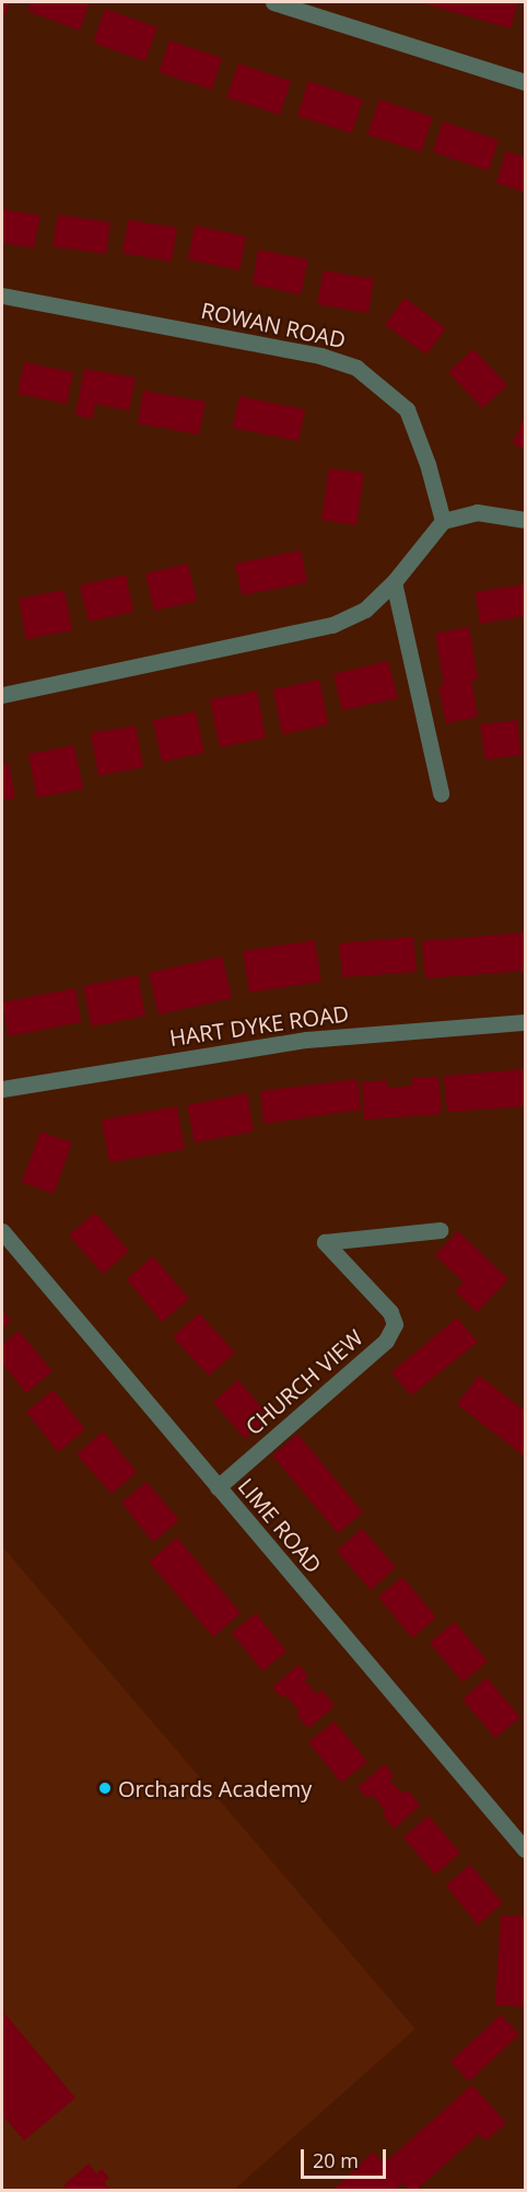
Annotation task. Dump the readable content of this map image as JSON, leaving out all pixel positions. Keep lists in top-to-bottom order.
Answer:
{
  "streets": {
    "street": [
      "ROWAN ROAD",
      "HART DYKE ROAD",
      "CHURCH VIEW",
      "LIME ROAD"
    ]
  },
  "crossings": [
    ["CHURCH VIEW", "LIME ROAD"]
  ],
  "places": ["Orchards Academy"],
  "scale_bar": "20 m"
}
